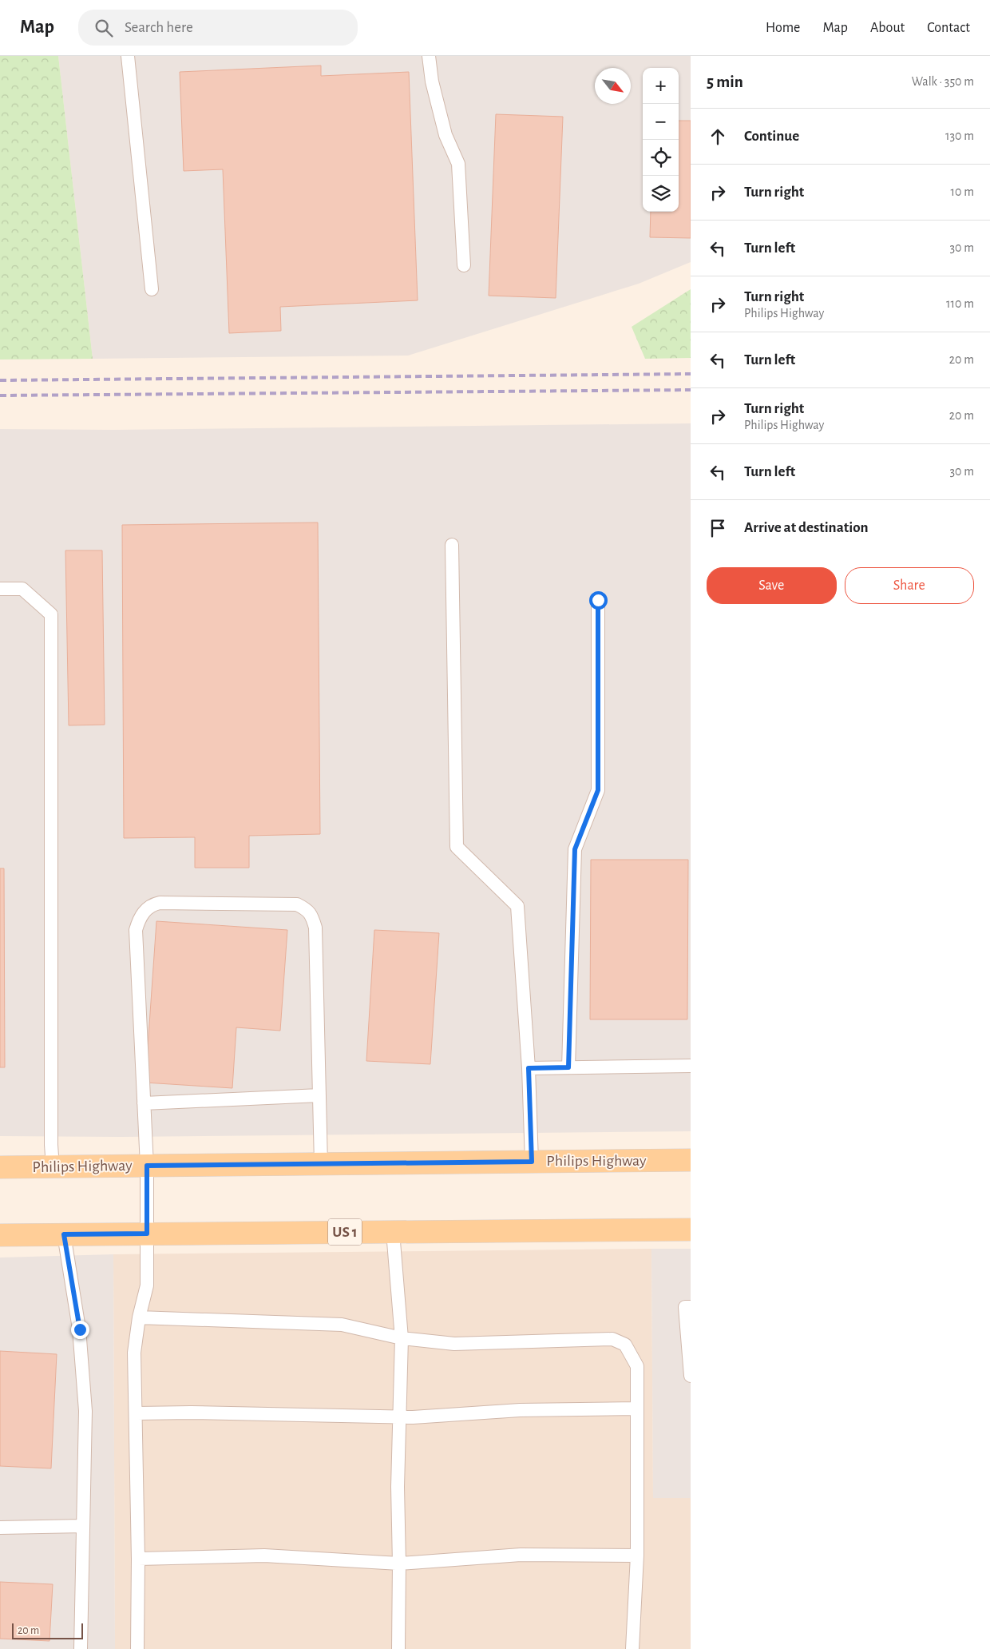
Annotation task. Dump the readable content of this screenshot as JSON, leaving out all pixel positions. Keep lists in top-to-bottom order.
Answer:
{
  "streets": {
    "main road": ["Philips Highway", "US 1"]
  },
  "scale_bar": "20 m",
  "north": "bottom right",
  "page": {
    "header": "Map",
    "search": "Search here",
    "nav": [
      "Home",
      "Map",
      "About",
      "Contact"
    ],
    "heading": ["5 min", "Walk · 350 m"],
    "map_buttons": ["+", "−"],
    "list": [
      ["Continue", "130 m"],
      ["Turn right", "10 m"],
      ["Turn left", "30 m"],
      ["Turn right", "Philips Highway", "110 m"],
      ["Turn left", "20 m"],
      ["Turn right", "Philips Highway", "20 m"],
      ["Turn left", "30 m"],
      "Arrive at destination"
    ],
    "buttons": ["Save", "Share"],
    "scale": "20 m"
  }
}
